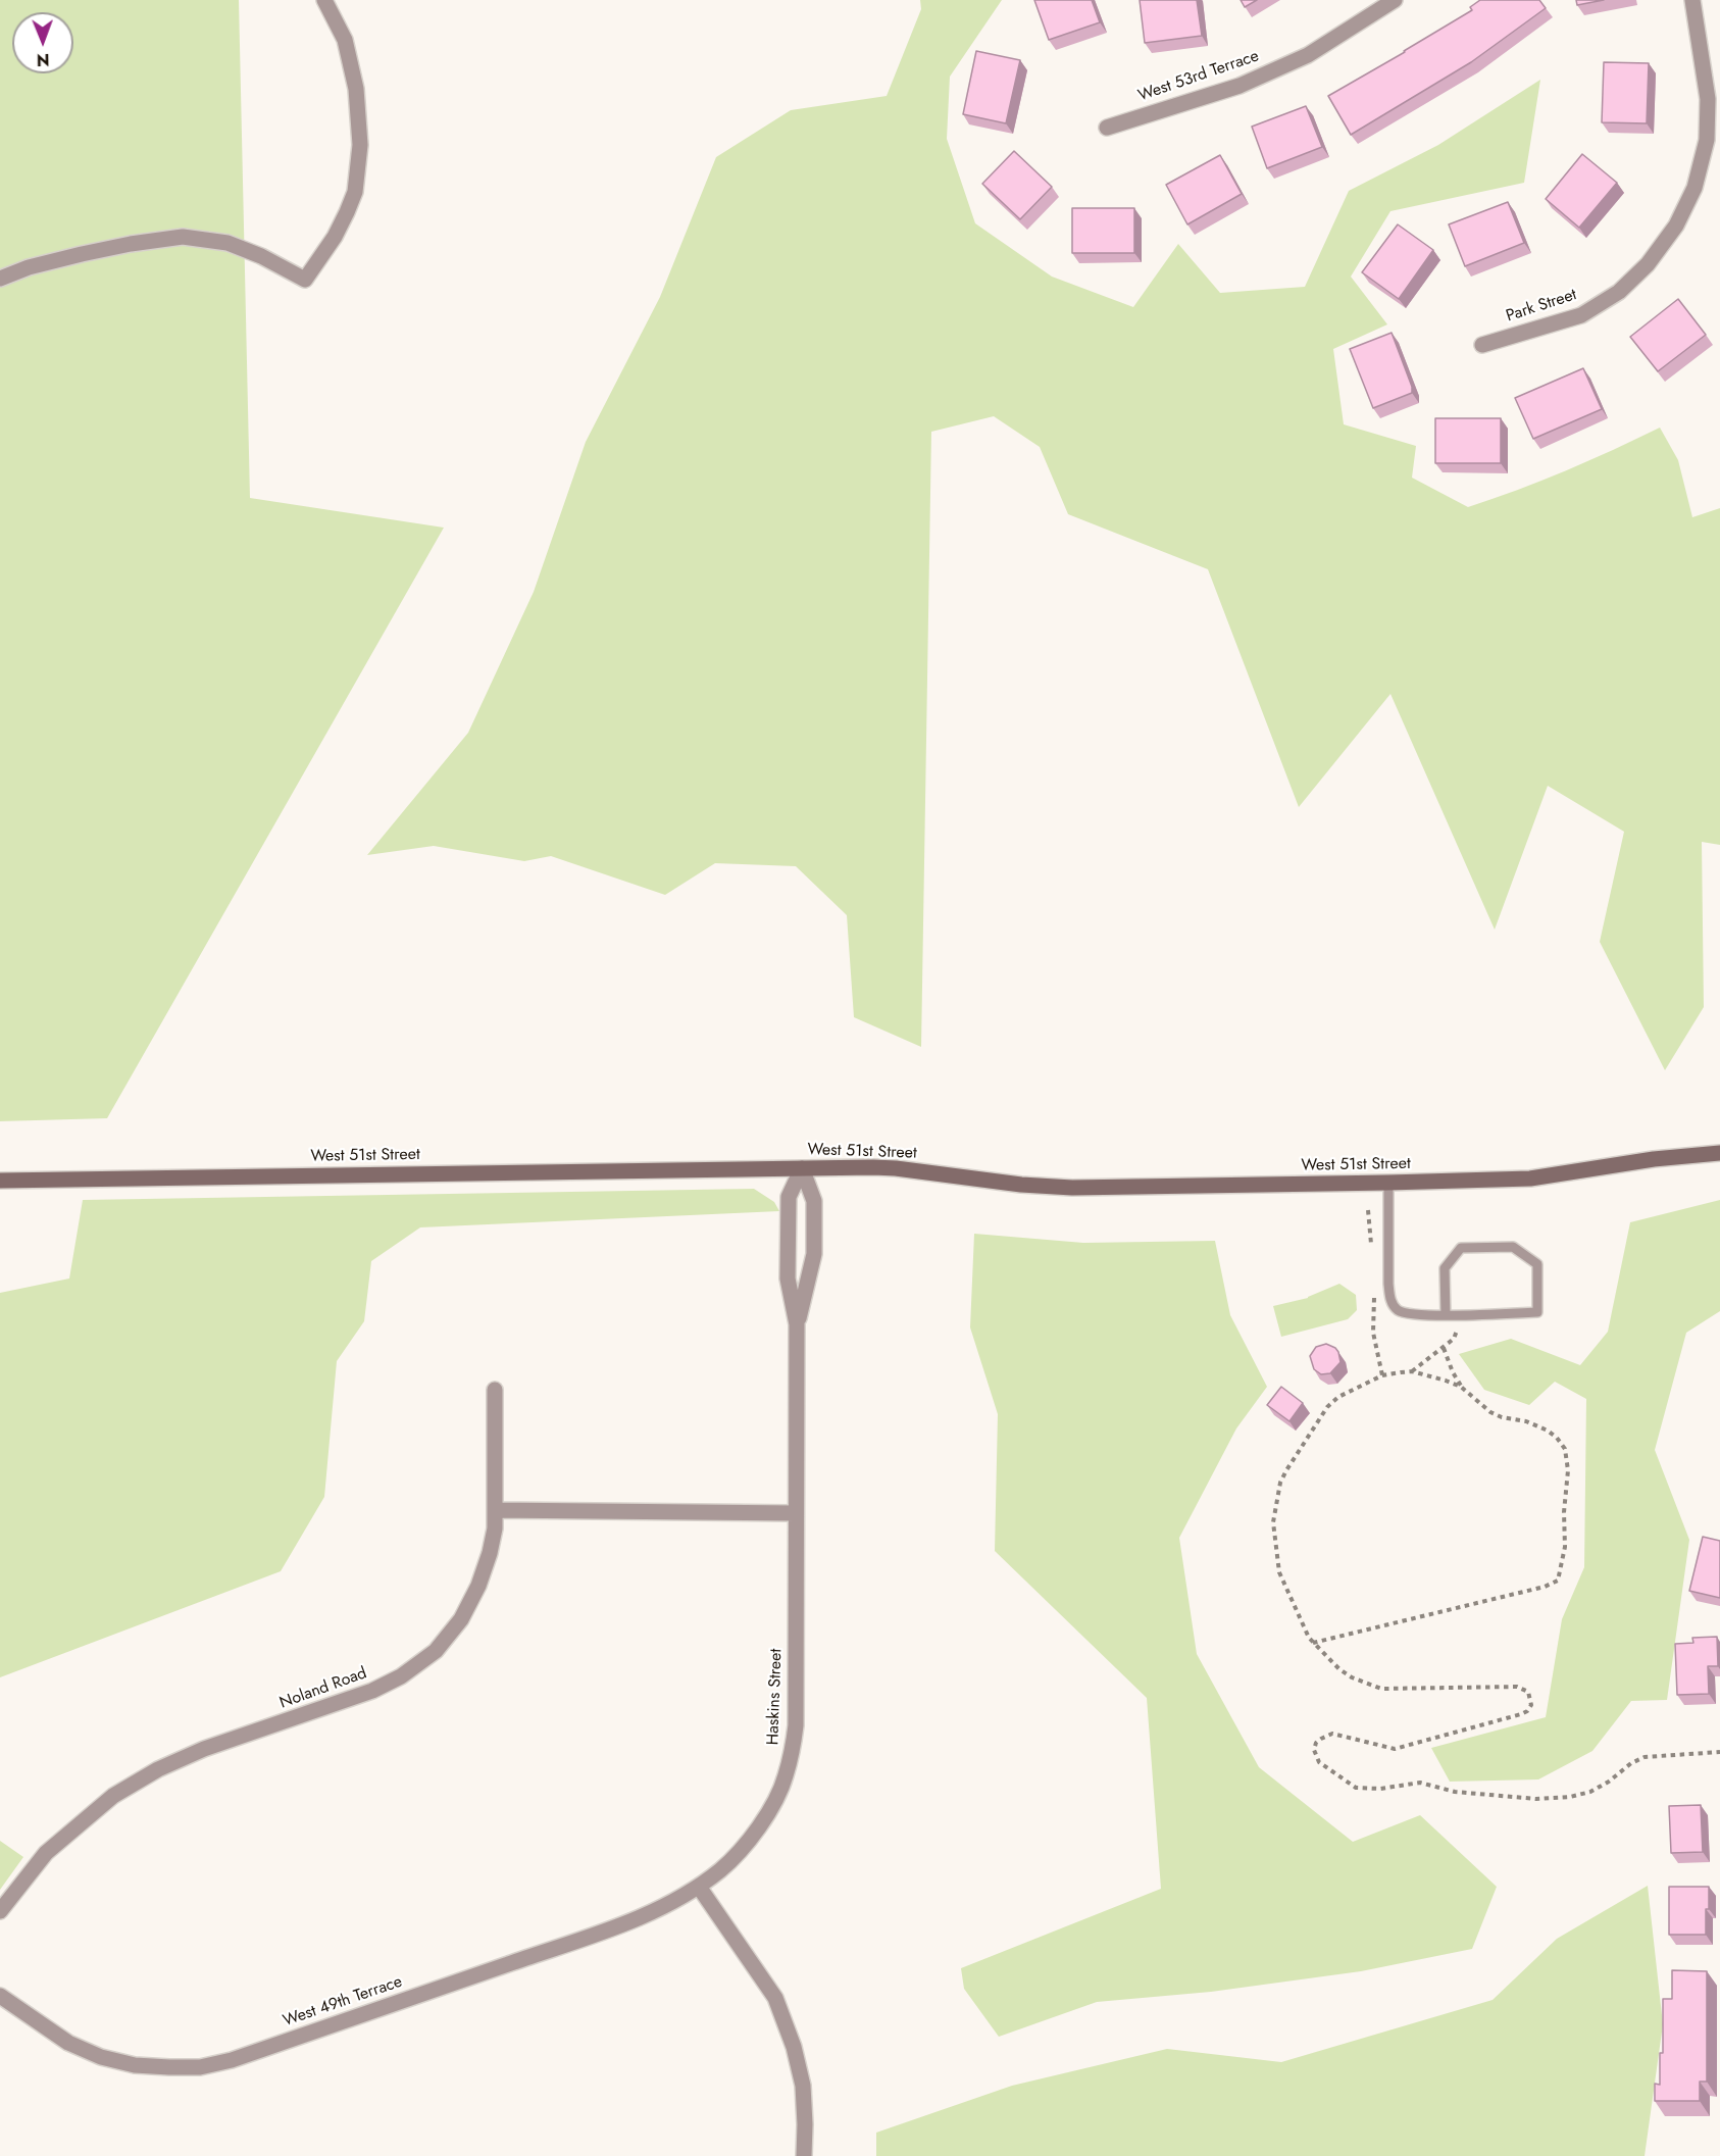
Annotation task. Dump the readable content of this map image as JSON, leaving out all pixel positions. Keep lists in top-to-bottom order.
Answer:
{
  "streets": {
    "street": [
      "West 53rd Terrace",
      "Park Street",
      "West 51st Street",
      "Noland Road",
      "Haskins Street",
      "West 49th Terrace"
    ]
  },
  "crossings": [
    ["West 51st Street", "Haskins Street"],
    ["Haskins Street", "West 49th Terrace"]
  ],
  "north": "bottom"
}
